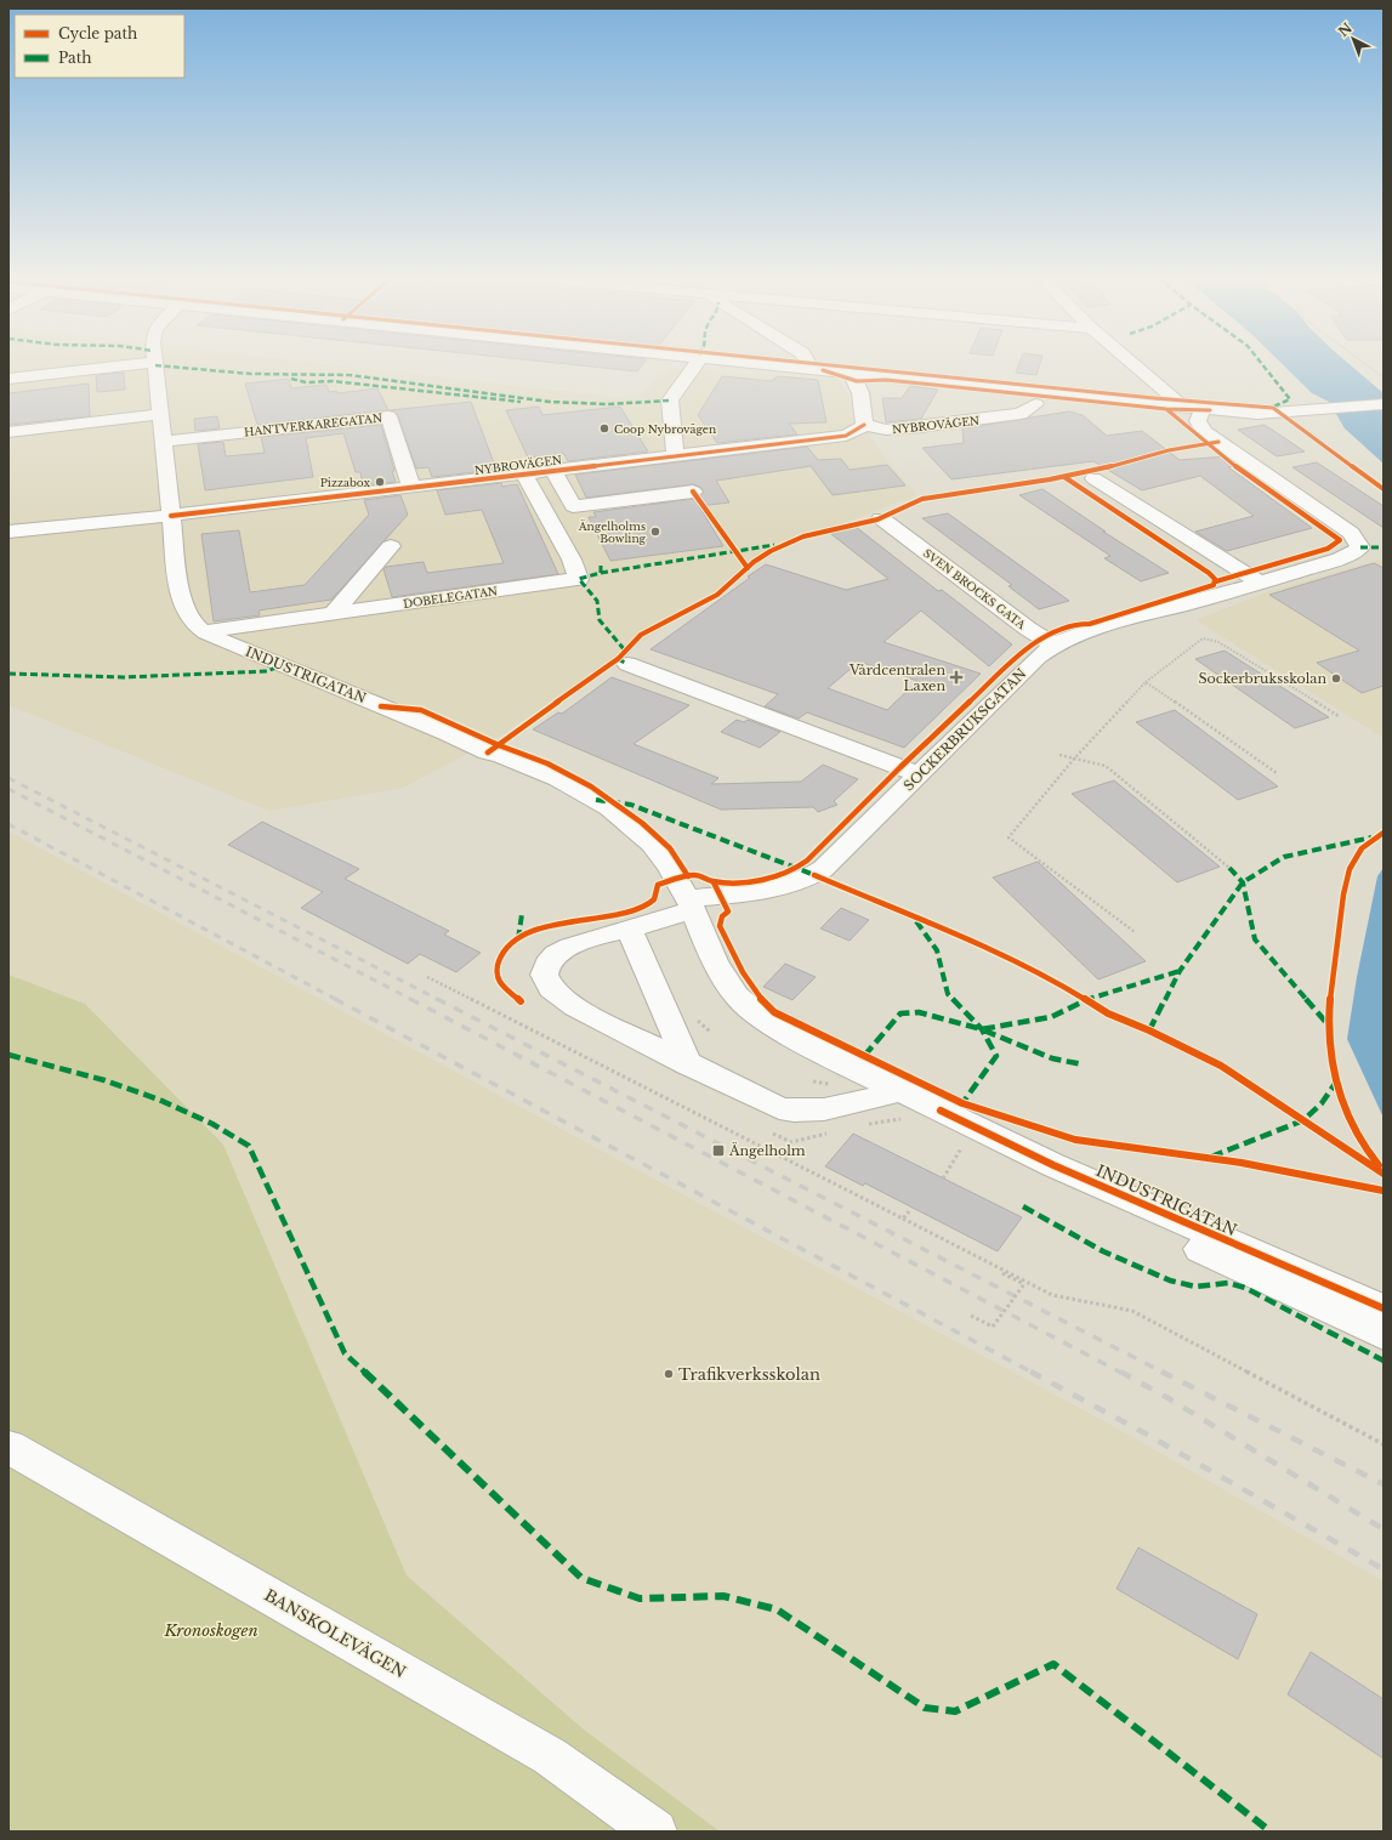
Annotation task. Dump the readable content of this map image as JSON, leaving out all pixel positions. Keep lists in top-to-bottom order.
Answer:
{
  "streets": {
    "street": [
      "HANTVERKAREGATAN",
      "NYBROVÄGEN",
      "SVEN BROCKS GATA",
      "DOBELEGATAN",
      "INDUSTRIGATAN",
      "SOCKERBRUKSGATAN",
      "BANSKOLEVÄGEN"
    ]
  },
  "crossings": [
    ["HANTVERKAREGATAN", "NYBROVÄGEN"],
    ["HANTVERKAREGATAN", "INDUSTRIGATAN"],
    ["NYBROVÄGEN", "DOBELEGATAN"],
    ["NYBROVÄGEN", "INDUSTRIGATAN"],
    ["SVEN BROCKS GATA", "SOCKERBRUKSGATAN"],
    ["DOBELEGATAN", "INDUSTRIGATAN"],
    ["INDUSTRIGATAN", "SOCKERBRUKSGATAN"]
  ],
  "parks": ["Kronoskogen"],
  "places": {
    "other": [
      "Coop Nybrovägen",
      "Pizzabox",
      "Ängelholms Bowling",
      "Sockerbruksskolan",
      "Trafikverksskolan"
    ],
    "health": ["Vårdcentralen Laxen"],
    "transit": ["Ängelholm"]
  },
  "legend": ["Cycle path", "Path"],
  "north": "top left"
}
